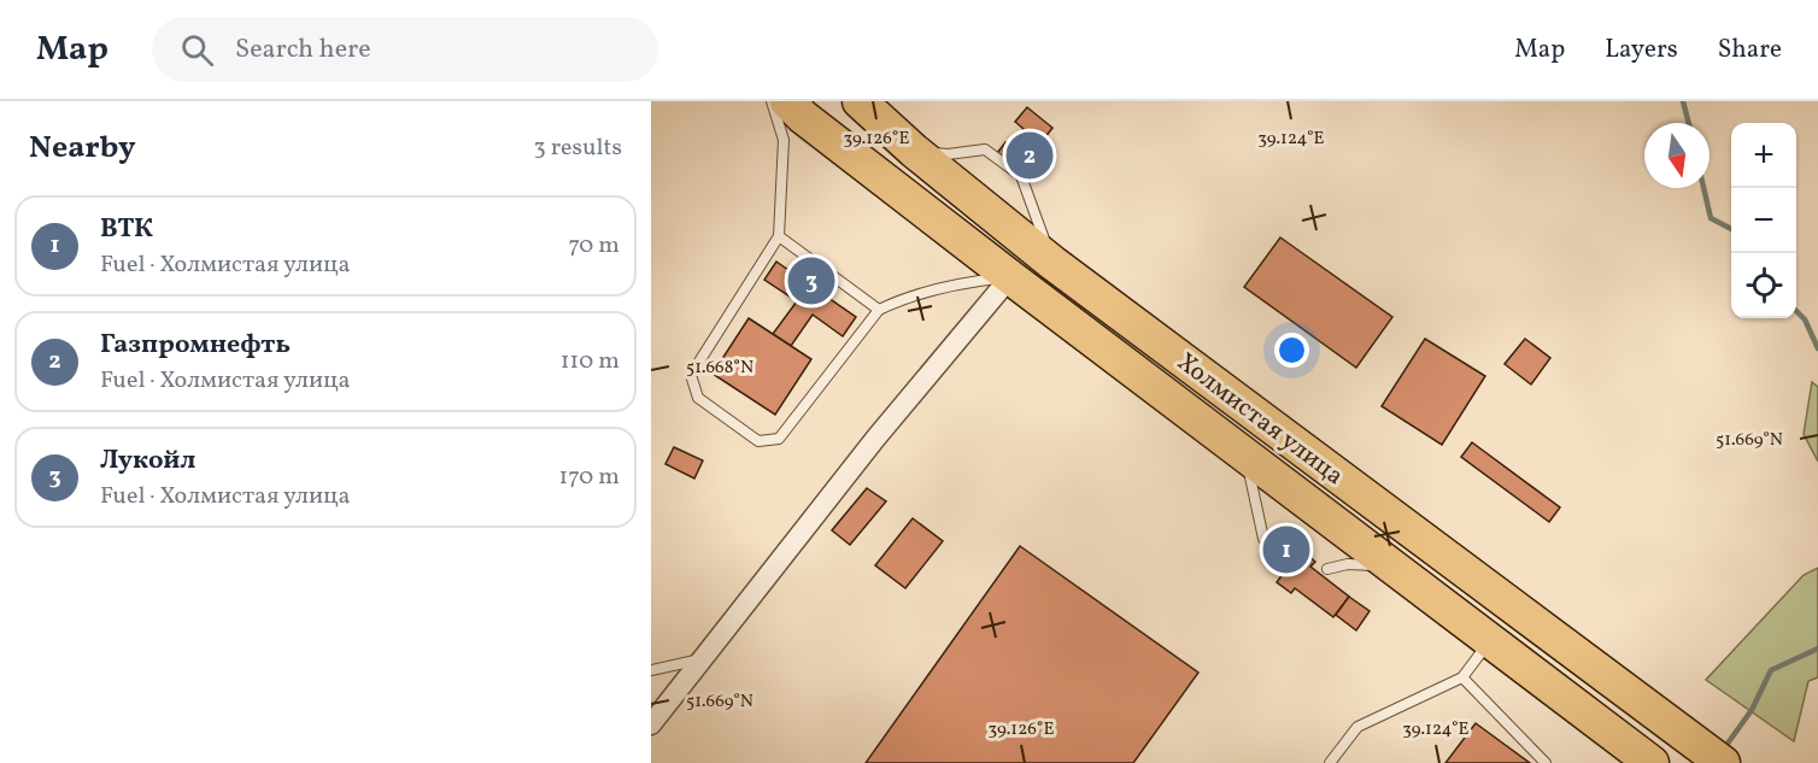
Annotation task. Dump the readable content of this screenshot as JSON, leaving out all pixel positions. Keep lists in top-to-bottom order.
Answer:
{
  "streets": {
    "highway": ["Холмистая улица"]
  },
  "north": "bottom",
  "page": {
    "header": "Map",
    "search": "Search here",
    "nav": ["Map", "Layers", "Share"],
    "heading": ["Nearby", "3 results"],
    "map_buttons": ["+", "−"],
    "pins": ["2", "3", "1"],
    "list": [
      {
        "mark": "1",
        "name": "ВТК",
        "note": "Fuel · Холмистая улица",
        "value": "70 m"
      },
      {
        "mark": "2",
        "name": "Газпромнефть",
        "note": "Fuel · Холмистая улица",
        "value": "110 m"
      },
      {
        "mark": "3",
        "name": "Лукойл",
        "note": "Fuel · Холмистая улица",
        "value": "170 m"
      }
    ]
  },
  "coordinates": [
    "39.126°E",
    "39.124°E",
    "51.668°N",
    "51.669°N"
  ]
}
